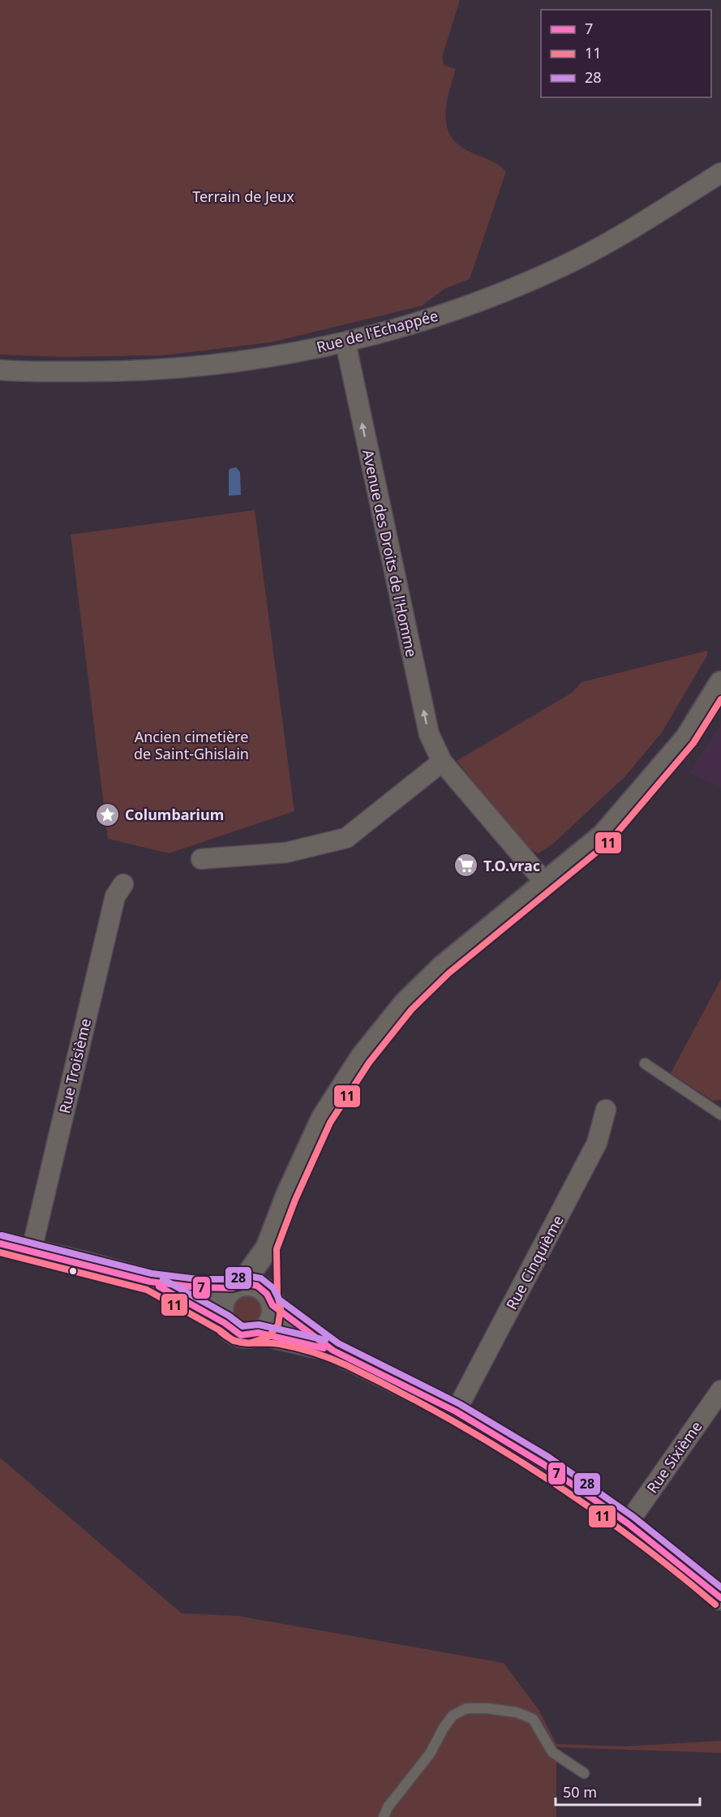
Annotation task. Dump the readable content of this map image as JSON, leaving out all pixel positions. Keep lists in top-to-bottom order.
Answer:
{
  "streets": {
    "street": [
      "Rue de l'Echappée",
      "Avenue des Droits de l'Homme",
      "Rue Troisième",
      "Rue Cinquième",
      "Rue Sixième"
    ]
  },
  "crossings": [
    ["Rue de l'Echappée", "Avenue des Droits de l'Homme"]
  ],
  "one_way": ["Avenue des Droits de l'Homme"],
  "parks": ["Terrain de Jeux", "Ancien cimetière de Saint-Ghislain"],
  "places": {
    "place": ["Columbarium"],
    "supermarket": ["T.O.vrac"]
  },
  "lines": ["transit line 11", "transit line 28", "transit line 7"],
  "legend": ["7", "11", "28"],
  "scale_bar": "50 m"
}
